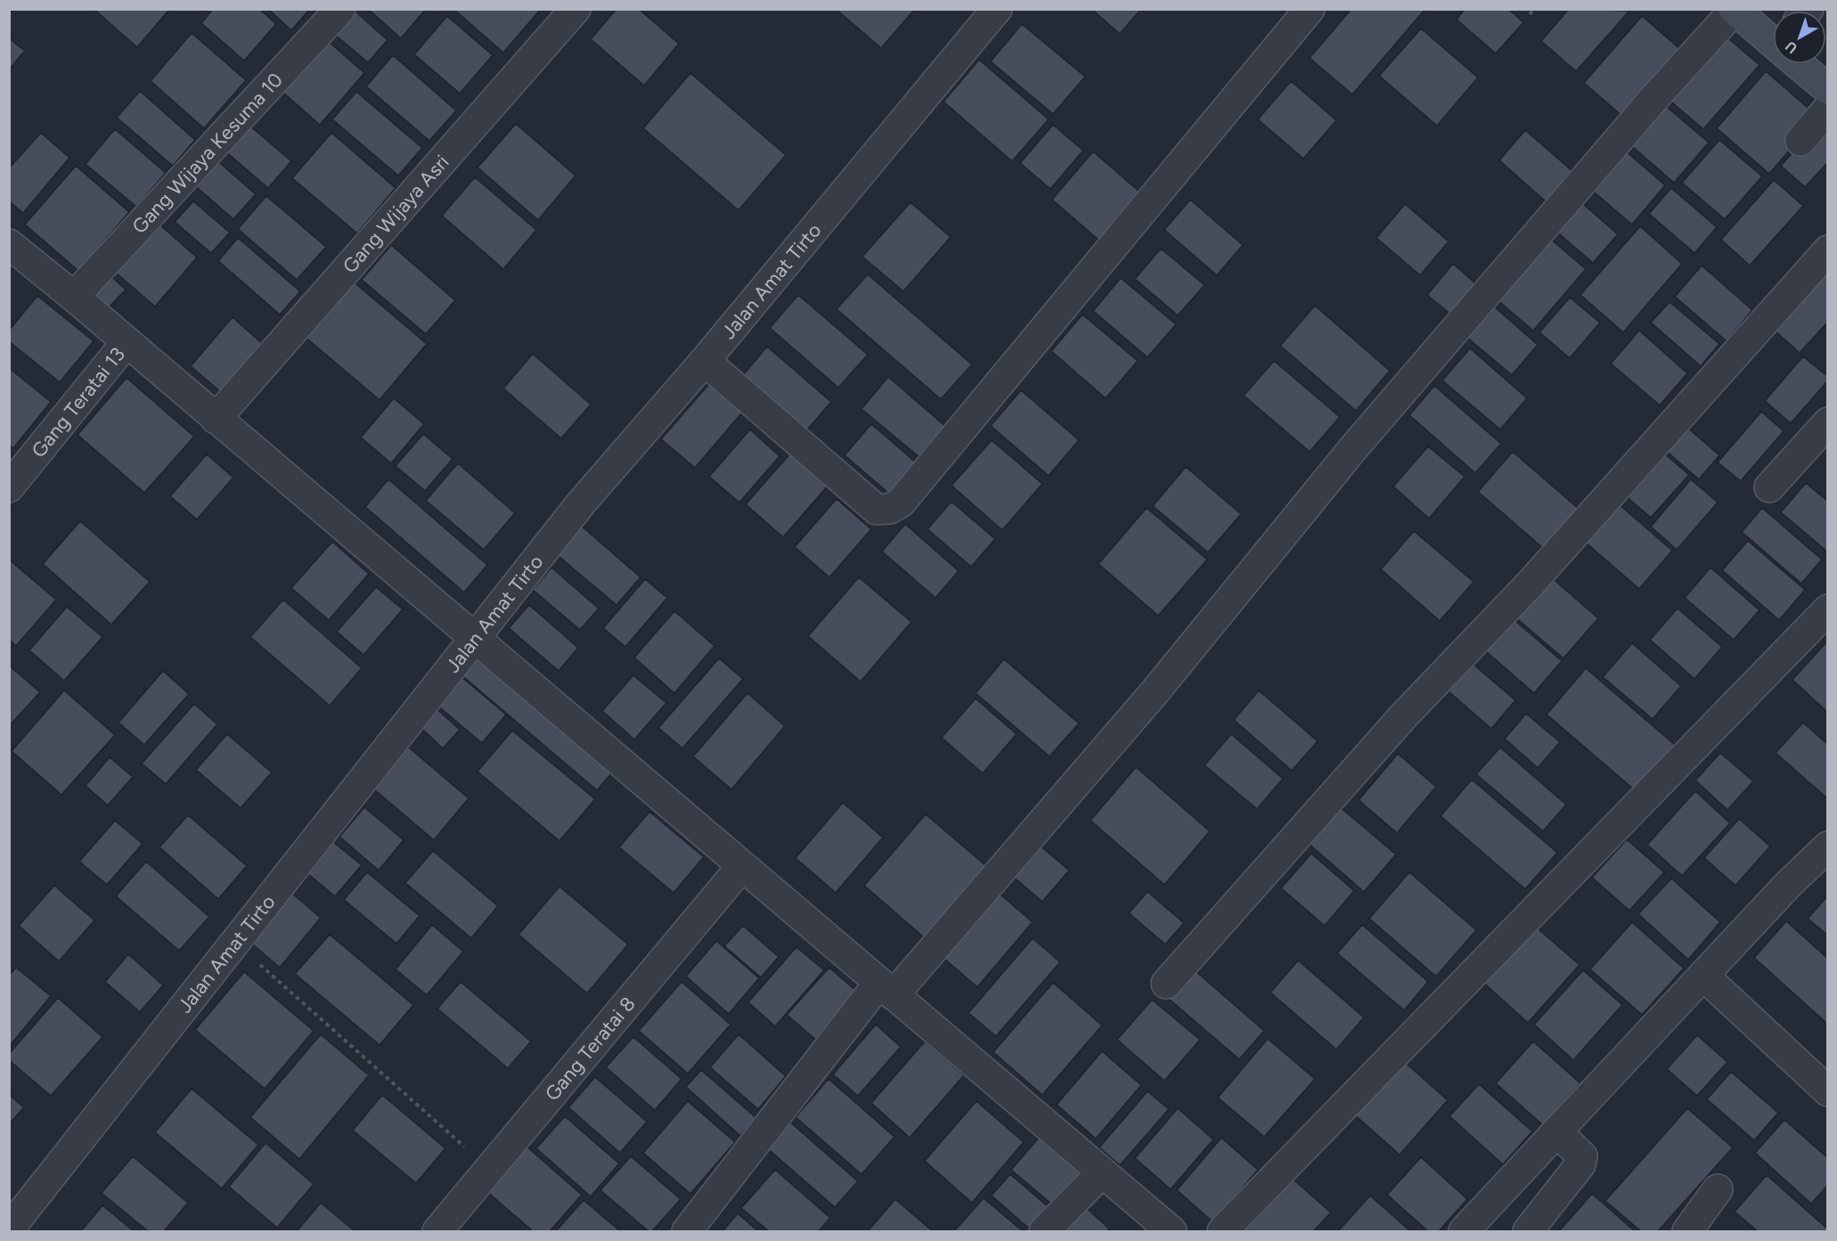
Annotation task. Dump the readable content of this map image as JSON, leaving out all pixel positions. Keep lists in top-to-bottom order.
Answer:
{
  "streets": {
    "street": [
      "Gang Wijaya Kesuma 10",
      "Gang Wijaya Asri",
      "Jalan Amat Tirto",
      "Gang Teratai 13",
      "Gang Teratai 8"
    ]
  },
  "north": "bottom left"
}
